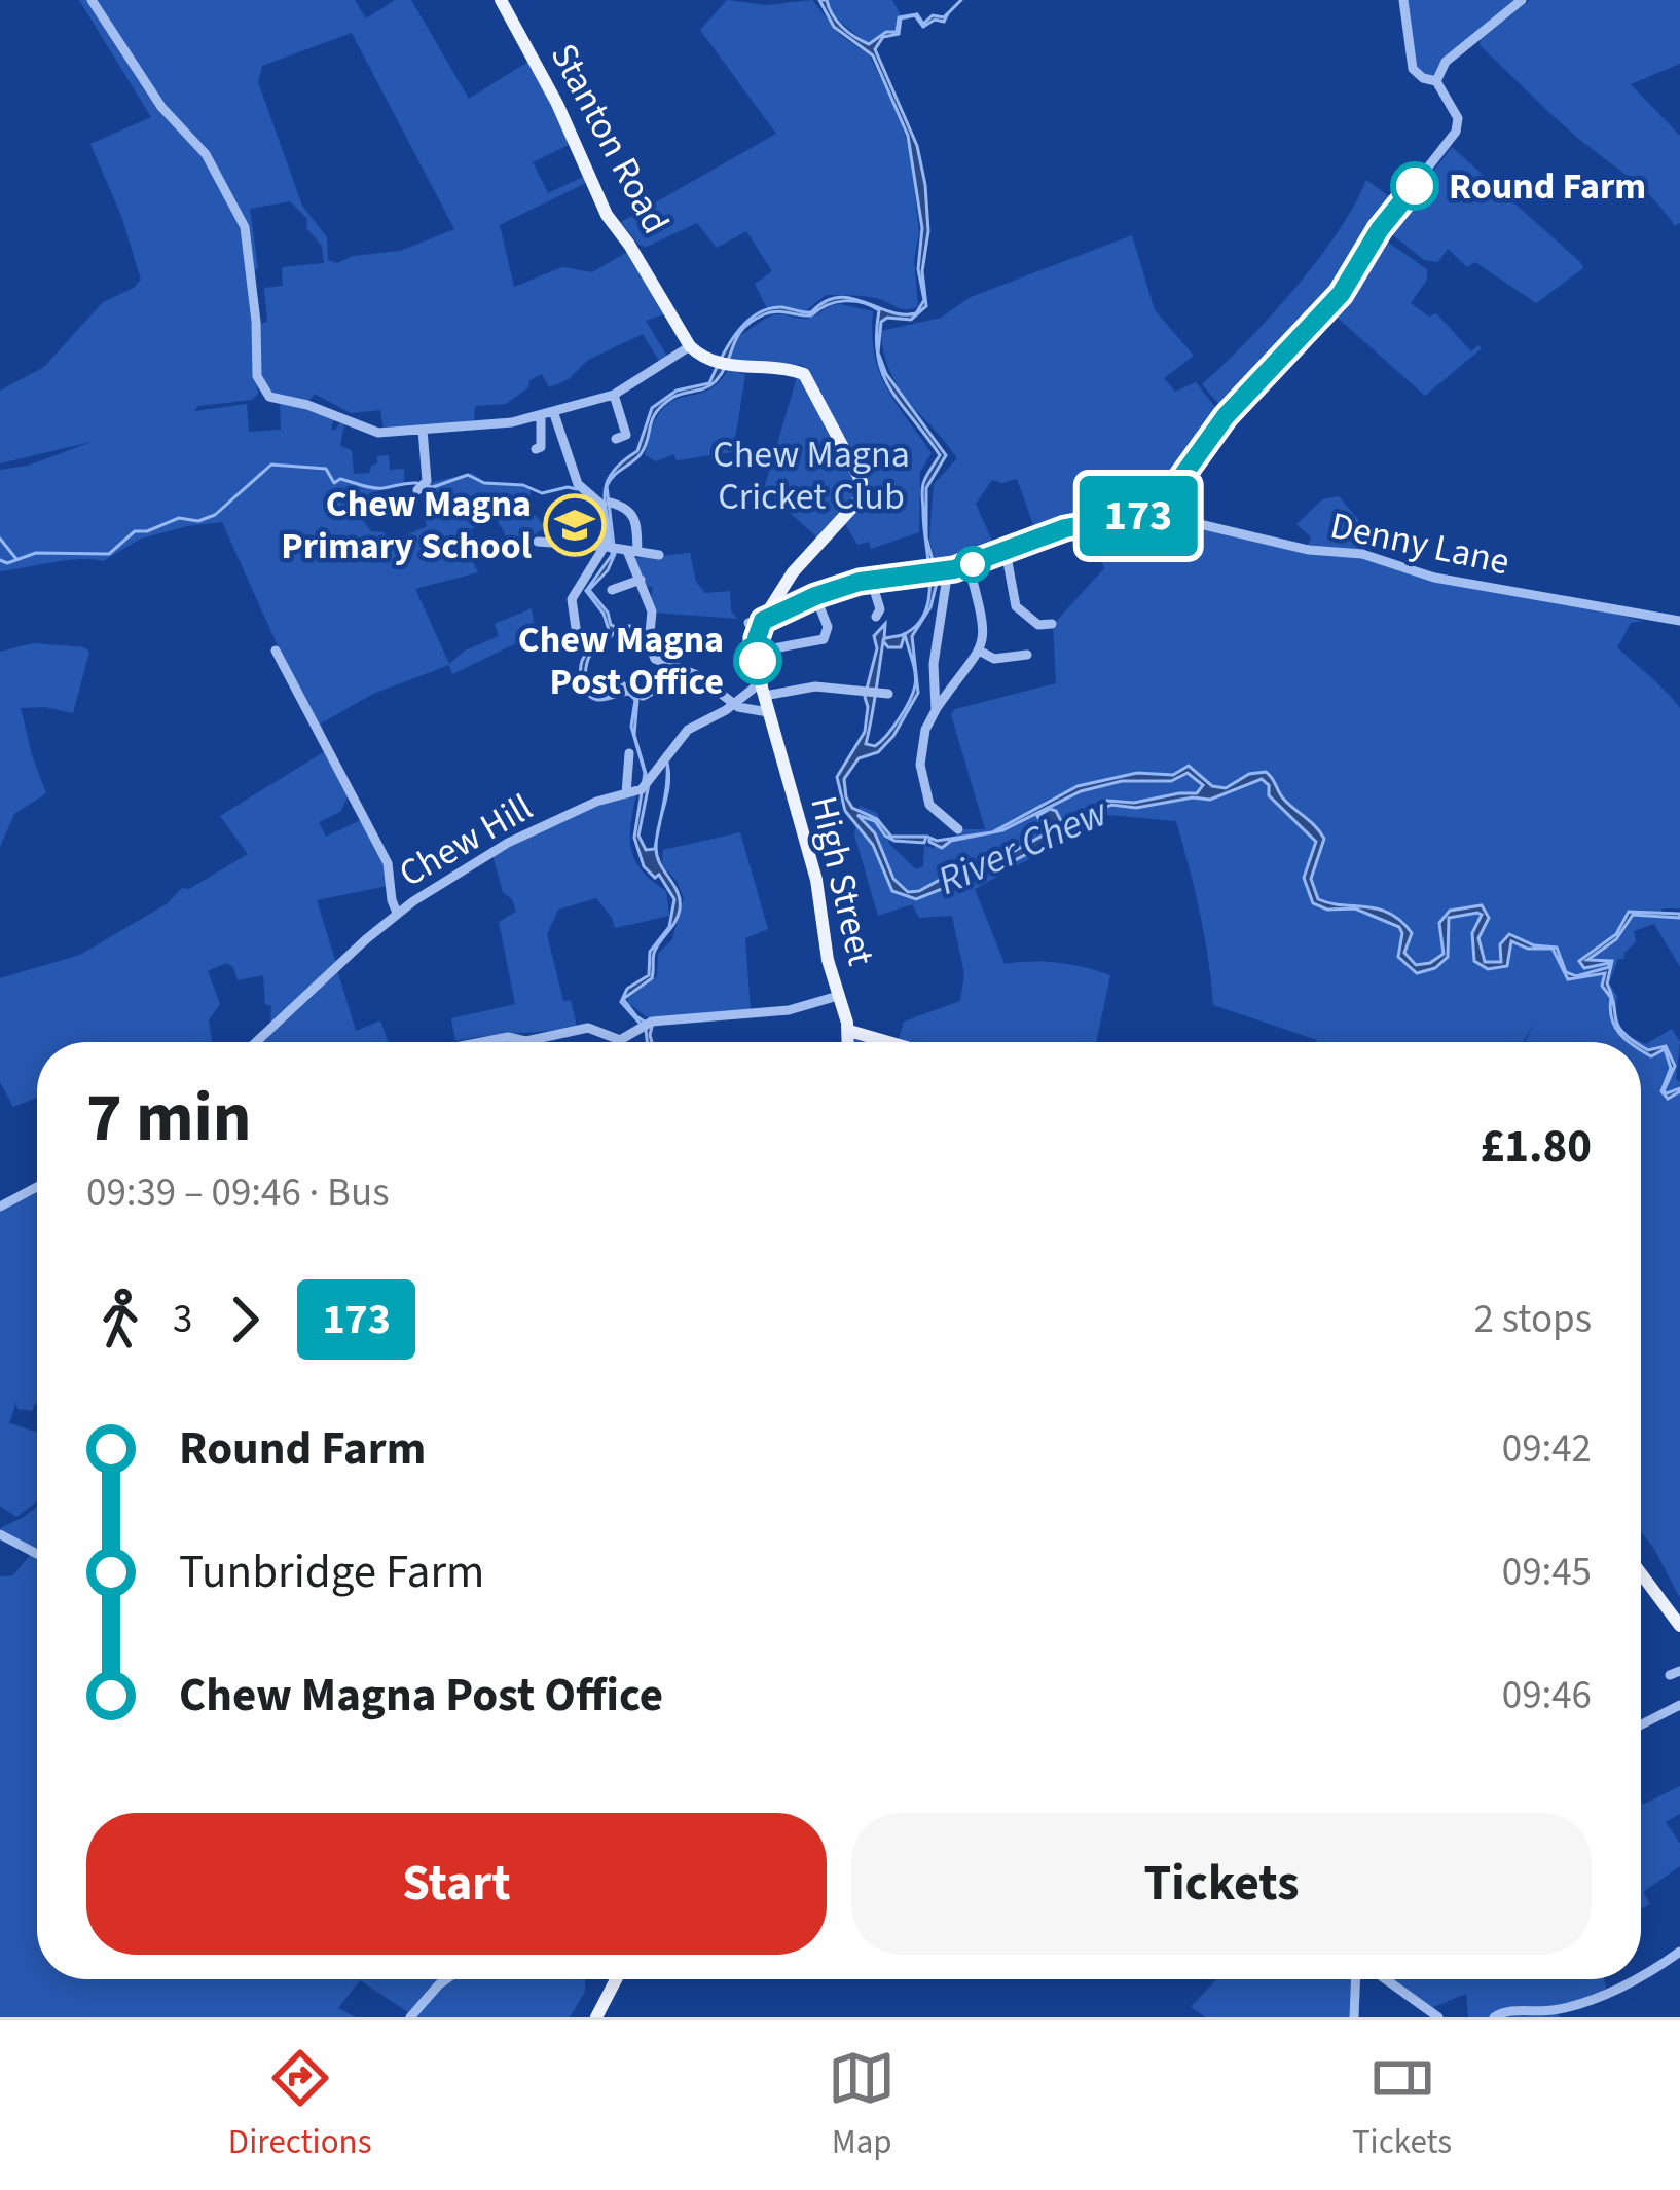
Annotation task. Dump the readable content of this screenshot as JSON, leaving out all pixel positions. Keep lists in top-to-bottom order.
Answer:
{
  "streets": {
    "main road": ["Stanton Road", "High Street"],
    "street": ["Denny Lane", "Chew Hill"]
  },
  "crossings": [
    ["Chew Hill", "High Street"]
  ],
  "water": ["River Chew"],
  "parks": ["Chew Magna Cricket Club"],
  "places": {
    "other": ["Round Farm", "Chew Magna Post Office"],
    "school or university": ["Chew Magna Primary School"]
  },
  "lines": ["bus line 173"],
  "page": {
    "on_map": "173",
    "heading": ["7 min", "09:39 – 09:46 · Bus", "£1.80"],
    "legs": ["3", "173", "2 stops"],
    "list": [
      {
        "name": "Round Farm",
        "value": "09:42"
      },
      {
        "name": "Tunbridge Farm",
        "value": "09:45"
      },
      {
        "name": "Chew Magna Post Office",
        "value": "09:46"
      }
    ],
    "buttons": ["Start", "Tickets"],
    "tabs": ["Directions", "Map", "Tickets"]
  }
}
